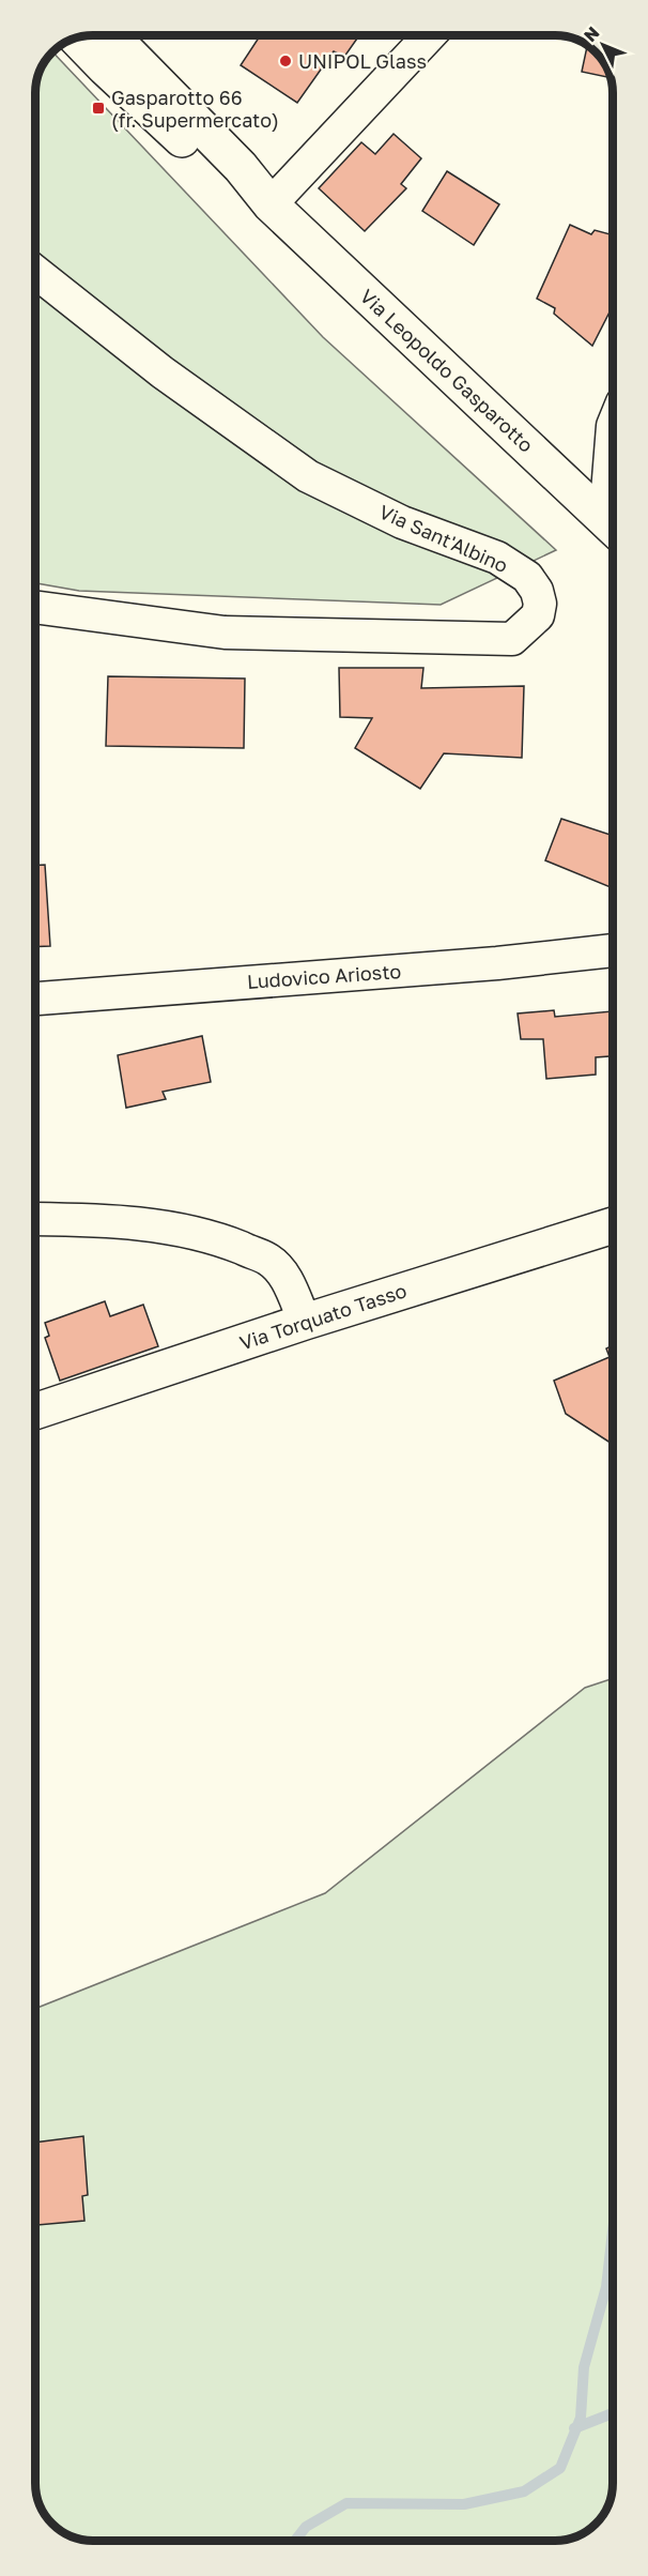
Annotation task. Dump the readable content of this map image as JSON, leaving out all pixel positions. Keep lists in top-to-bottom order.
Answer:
{
  "streets": {
    "main road": ["Via Leopoldo Gasparotto", "Via Torquato Tasso"],
    "street": ["Via Sant'Albino", "Ludovico Ariosto"]
  },
  "places": {
    "other": ["UNIPOL Glass"],
    "transit": ["Gasparotto 66 (fr. Supermercato)"]
  },
  "north": "top left"
}
